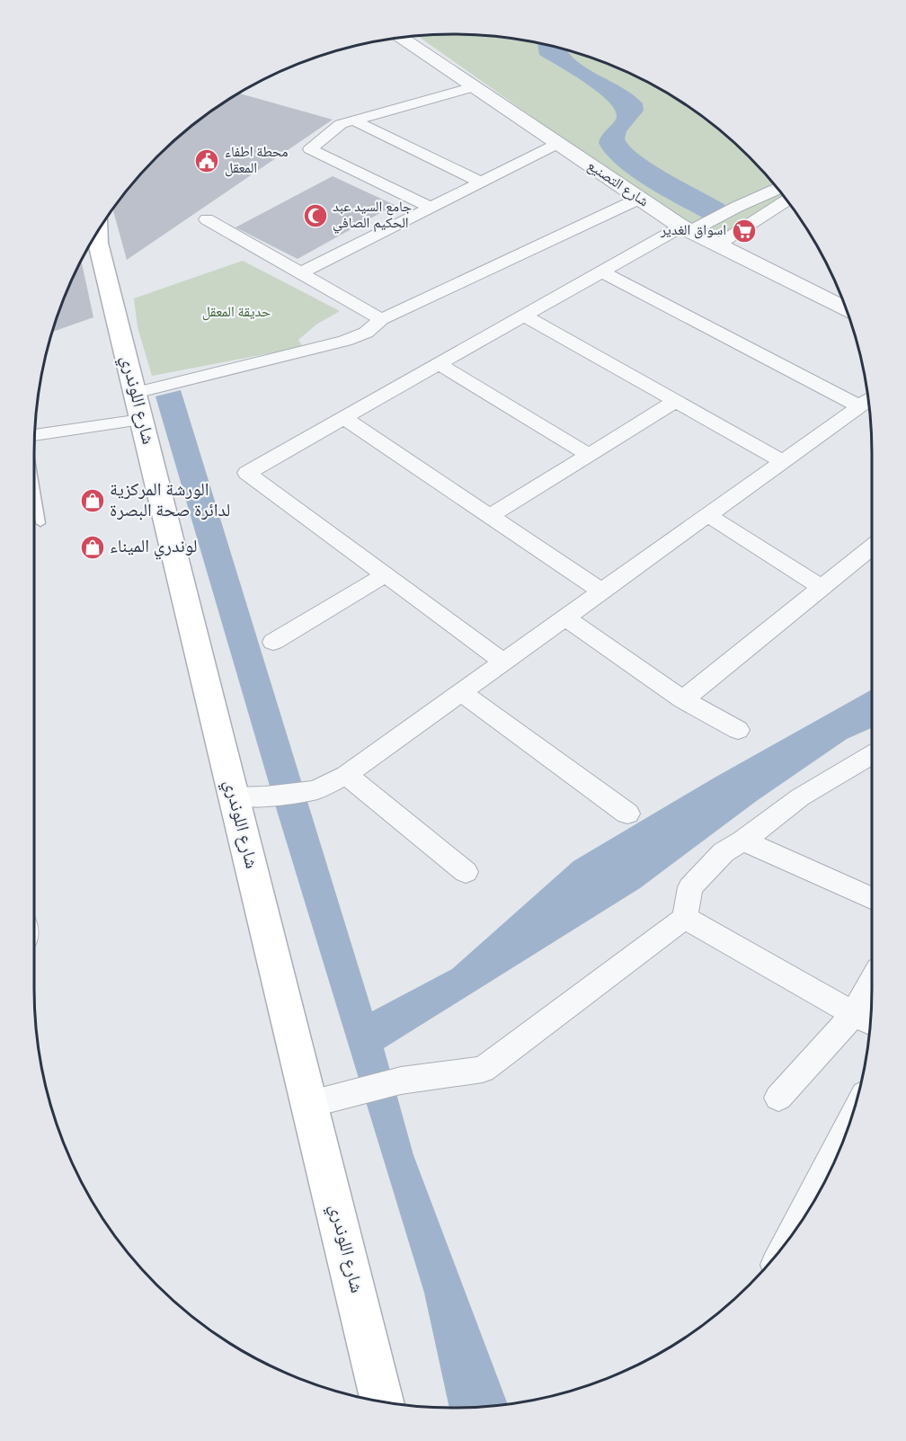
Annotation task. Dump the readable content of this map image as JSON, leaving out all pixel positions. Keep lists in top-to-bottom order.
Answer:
{
  "streets": {
    "main road": ["شارع اللوندري"],
    "street": ["شارع التصنيع"]
  },
  "parks": ["حديقة المعقل"],
  "places": {
    "public building": ["محطة اطفاء المعقل"],
    "mosque": ["جامع السيد عبد الحكيم الصافي"],
    "supermarket": ["اسواق الغدير"],
    "shop": ["الورشة المركزية لدائرة صحة البصرة", "لوندري الميناء"]
  }
}
